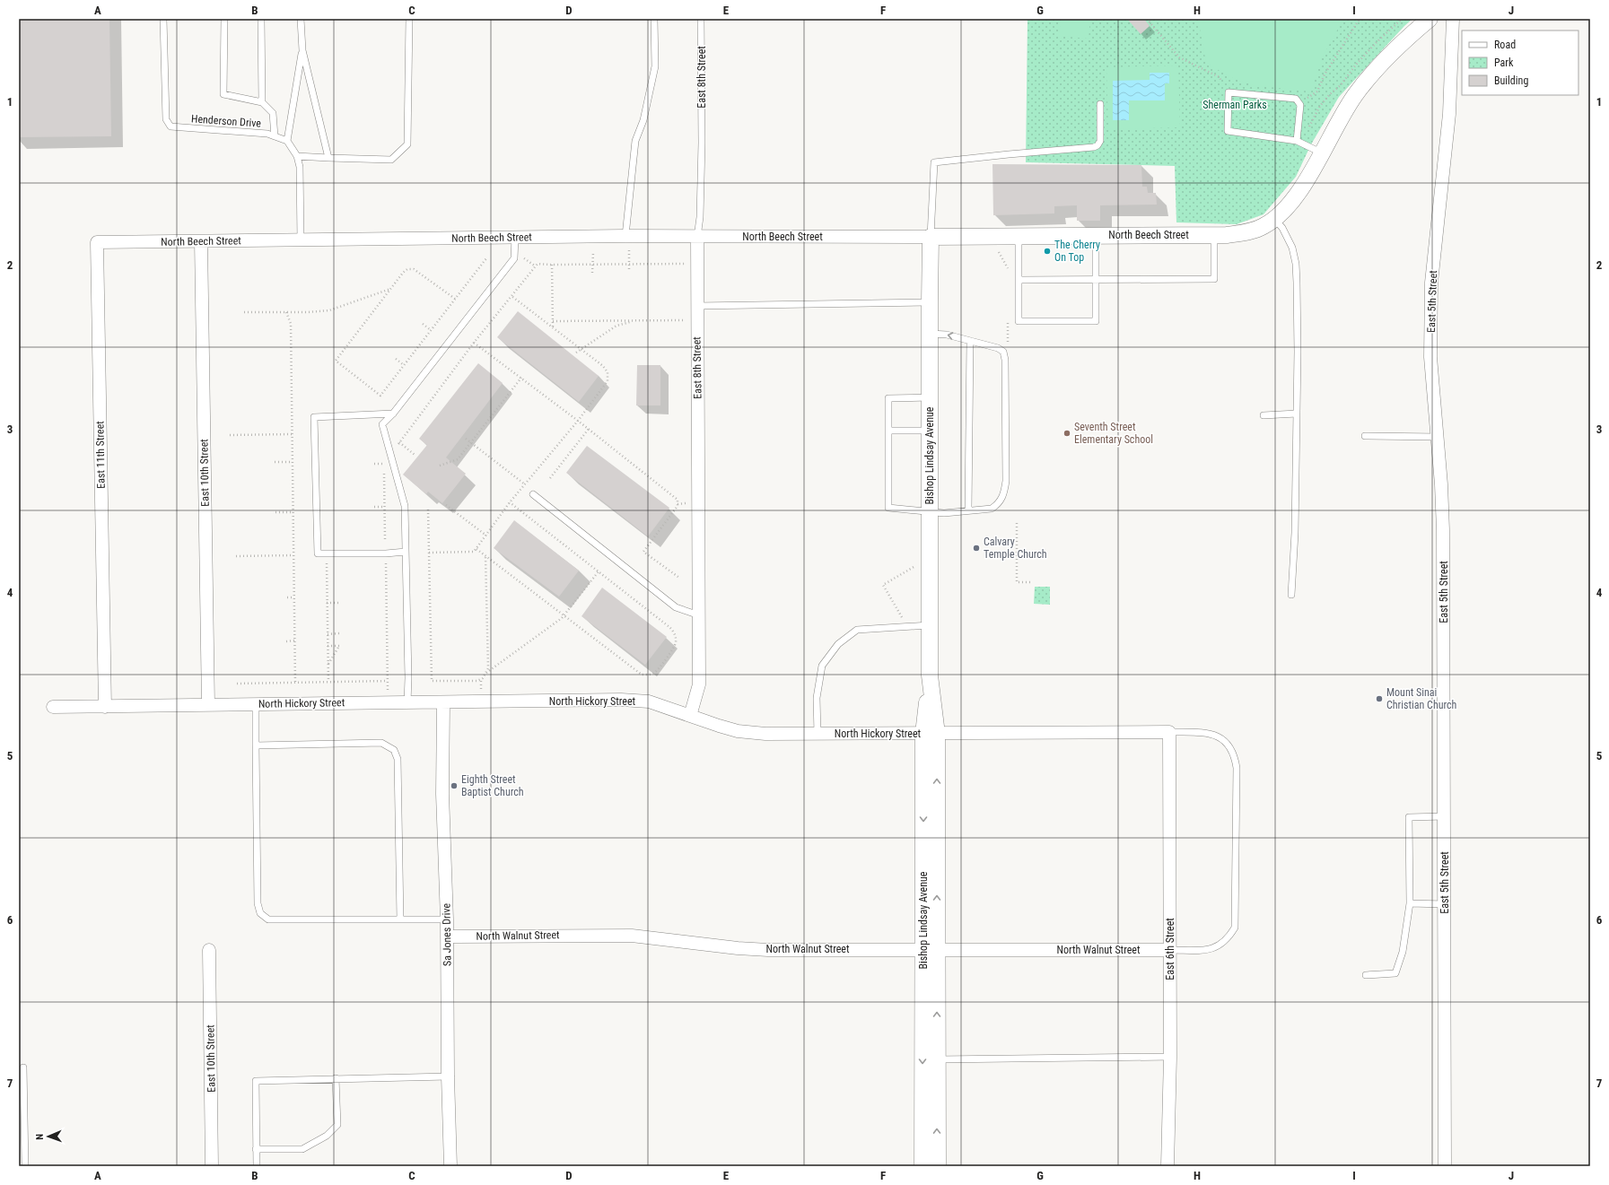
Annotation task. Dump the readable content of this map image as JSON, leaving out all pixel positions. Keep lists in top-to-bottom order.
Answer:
{
  "streets": {
    "street": [
      "East 8th Street",
      "North Beech Street",
      "East 5th Street",
      "East 11th Street",
      "Bishop Lindsay Avenue",
      "East 10th Street",
      "North Hickory Street",
      "Sa Jones Drive",
      "North Walnut Street",
      "East 6th Street"
    ],
    "lane": ["Henderson Drive"]
  },
  "crossings": [
    ["East 8th Street", "North Beech Street"],
    ["East 8th Street", "North Hickory Street"],
    ["North Beech Street", "East 11th Street"],
    ["North Beech Street", "Bishop Lindsay Avenue"],
    ["North Beech Street", "East 10th Street"],
    ["East 11th Street", "North Hickory Street"],
    ["Bishop Lindsay Avenue", "North Hickory Street"],
    ["Bishop Lindsay Avenue", "North Walnut Street"],
    ["East 10th Street", "North Hickory Street"],
    ["North Hickory Street", "Sa Jones Drive"],
    ["North Hickory Street", "East 6th Street"],
    ["Sa Jones Drive", "North Walnut Street"],
    ["North Walnut Street", "East 6th Street"]
  ],
  "parks": ["Sherman Parks"],
  "places": [
    "The Cherry On Top",
    "Seventh Street Elementary School",
    "Calvary Temple Church",
    "Mount Sinai Christian Church",
    "Eighth Street Baptist Church"
  ],
  "legend": ["Road", "Park", "Building"],
  "north": "left",
  "grid": {
    "columns": [
      "A",
      "B",
      "C",
      "D",
      "E",
      "F",
      "G",
      "H",
      "I",
      "J"
    ],
    "rows": [
      "1",
      "2",
      "3",
      "4",
      "5",
      "6",
      "7"
    ]
  }
}
